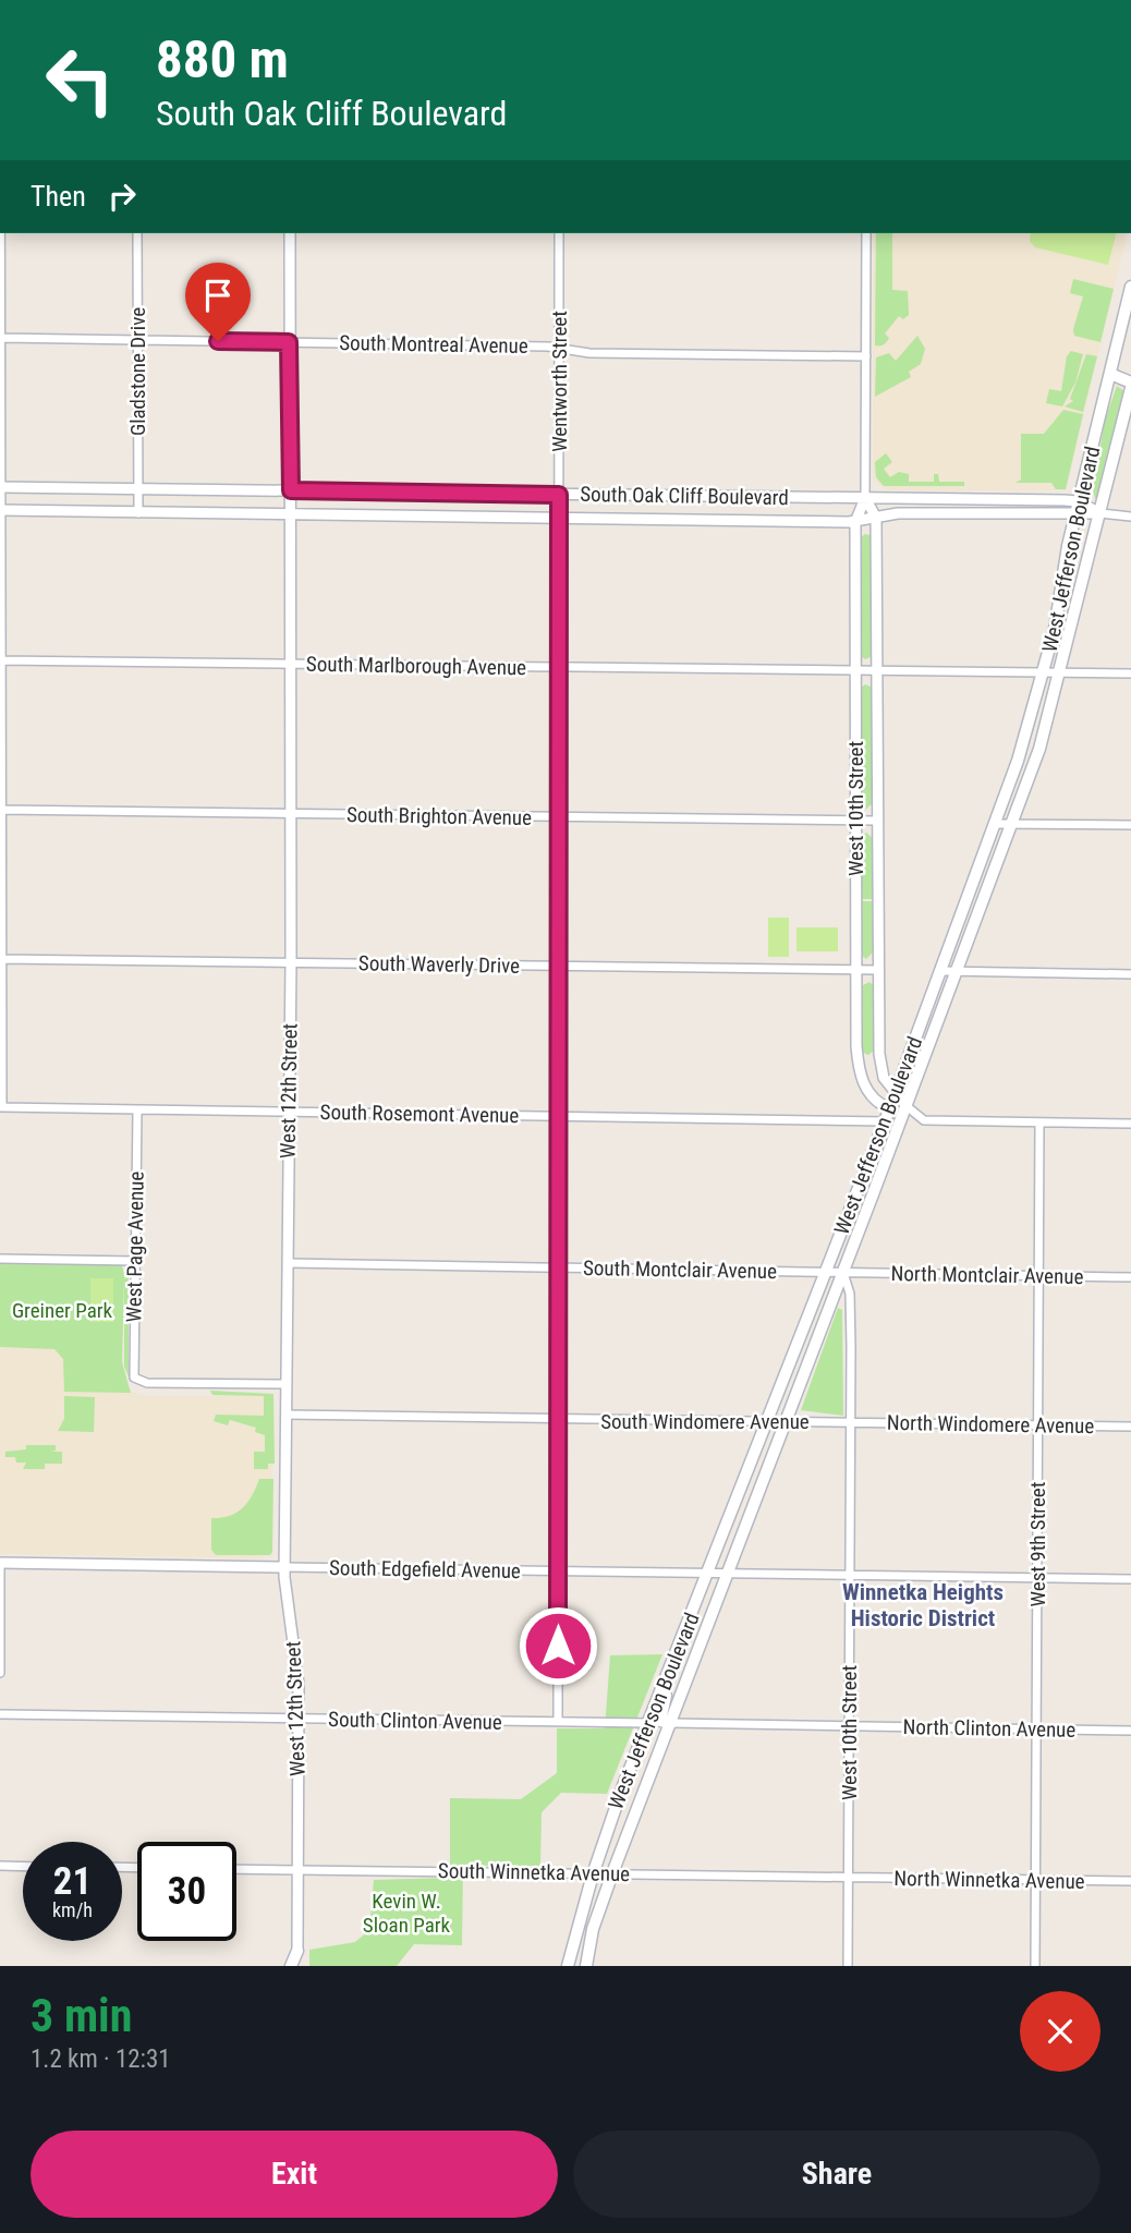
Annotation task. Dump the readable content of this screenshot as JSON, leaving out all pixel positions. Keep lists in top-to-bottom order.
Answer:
{
  "streets": {
    "main road": ["West Jefferson Boulevard", "West 12th Street"],
    "street": [
      "South Montreal Avenue",
      "Gladstone Drive",
      "Wentworth Street",
      "South Oak Cliff Boulevard",
      "South Marlborough Avenue",
      "West 10th Street",
      "South Brighton Avenue",
      "South Waverly Drive",
      "South Rosemont Avenue",
      "West Page Avenue",
      "South Montclair Avenue",
      "North Montclair Avenue",
      "South Windomere Avenue",
      "North Windomere Avenue",
      "West 9th Street",
      "South Edgefield Avenue",
      "South Clinton Avenue",
      "North Clinton Avenue",
      "South Winnetka Avenue",
      "North Winnetka Avenue"
    ]
  },
  "crossings": [
    ["South Montreal Avenue", "Gladstone Drive"],
    ["South Montreal Avenue", "Wentworth Street"],
    ["South Montreal Avenue", "West 10th Street"],
    ["South Montreal Avenue", "West 12th Street"],
    ["Gladstone Drive", "South Oak Cliff Boulevard"],
    ["Wentworth Street", "South Oak Cliff Boulevard"],
    ["Wentworth Street", "South Marlborough Avenue"],
    ["Wentworth Street", "South Brighton Avenue"],
    ["Wentworth Street", "South Waverly Drive"],
    ["Wentworth Street", "South Rosemont Avenue"],
    ["Wentworth Street", "South Montclair Avenue"],
    ["Wentworth Street", "South Windomere Avenue"],
    ["Wentworth Street", "South Edgefield Avenue"],
    ["Wentworth Street", "South Clinton Avenue"],
    ["South Oak Cliff Boulevard", "West Jefferson Boulevard"],
    ["South Oak Cliff Boulevard", "West 10th Street"],
    ["South Oak Cliff Boulevard", "West 12th Street"],
    ["West Jefferson Boulevard", "South Marlborough Avenue"],
    ["West Jefferson Boulevard", "West 10th Street"],
    ["West Jefferson Boulevard", "South Rosemont Avenue"],
    ["West Jefferson Boulevard", "South Montclair Avenue"],
    ["West Jefferson Boulevard", "North Montclair Avenue"],
    ["West Jefferson Boulevard", "South Windomere Avenue"],
    ["West Jefferson Boulevard", "South Edgefield Avenue"],
    ["West Jefferson Boulevard", "South Clinton Avenue"],
    ["West Jefferson Boulevard", "South Winnetka Avenue"],
    ["South Marlborough Avenue", "West 10th Street"],
    ["South Marlborough Avenue", "West 12th Street"],
    ["West 10th Street", "South Brighton Avenue"],
    ["West 10th Street", "South Waverly Drive"],
    ["West 10th Street", "South Montclair Avenue"],
    ["West 10th Street", "North Montclair Avenue"],
    ["West 10th Street", "South Windomere Avenue"],
    ["West 10th Street", "North Windomere Avenue"],
    ["West 10th Street", "South Edgefield Avenue"],
    ["West 10th Street", "North Clinton Avenue"],
    ["West 10th Street", "South Winnetka Avenue"],
    ["West 10th Street", "North Winnetka Avenue"],
    ["South Brighton Avenue", "West 12th Street"],
    ["South Waverly Drive", "West 12th Street"],
    ["West 12th Street", "South Rosemont Avenue"],
    ["West 12th Street", "West Page Avenue"],
    ["West 12th Street", "South Montclair Avenue"],
    ["West 12th Street", "South Windomere Avenue"],
    ["West 12th Street", "South Edgefield Avenue"],
    ["West 12th Street", "South Clinton Avenue"],
    ["West 12th Street", "South Winnetka Avenue"],
    ["South Rosemont Avenue", "West Page Avenue"],
    ["South Montclair Avenue", "North Montclair Avenue"],
    ["North Montclair Avenue", "West 9th Street"],
    ["South Windomere Avenue", "North Windomere Avenue"],
    ["North Windomere Avenue", "West 9th Street"],
    ["West 9th Street", "South Edgefield Avenue"],
    ["West 9th Street", "North Clinton Avenue"],
    ["West 9th Street", "North Winnetka Avenue"],
    ["South Winnetka Avenue", "North Winnetka Avenue"]
  ],
  "districts": ["Winnetka Heights Historic District"],
  "parks": ["Greiner Park", "Kevin W. Sloan Park"],
  "page": {
    "turn": ["880 m", "South Oak Cliff Boulevard"],
    "then": "Then",
    "speed": "21 km/h",
    "limit": "30",
    "heading": ["3 min", "1.2 km · 12:31"],
    "buttons": ["Exit", "Share"]
  }
}
